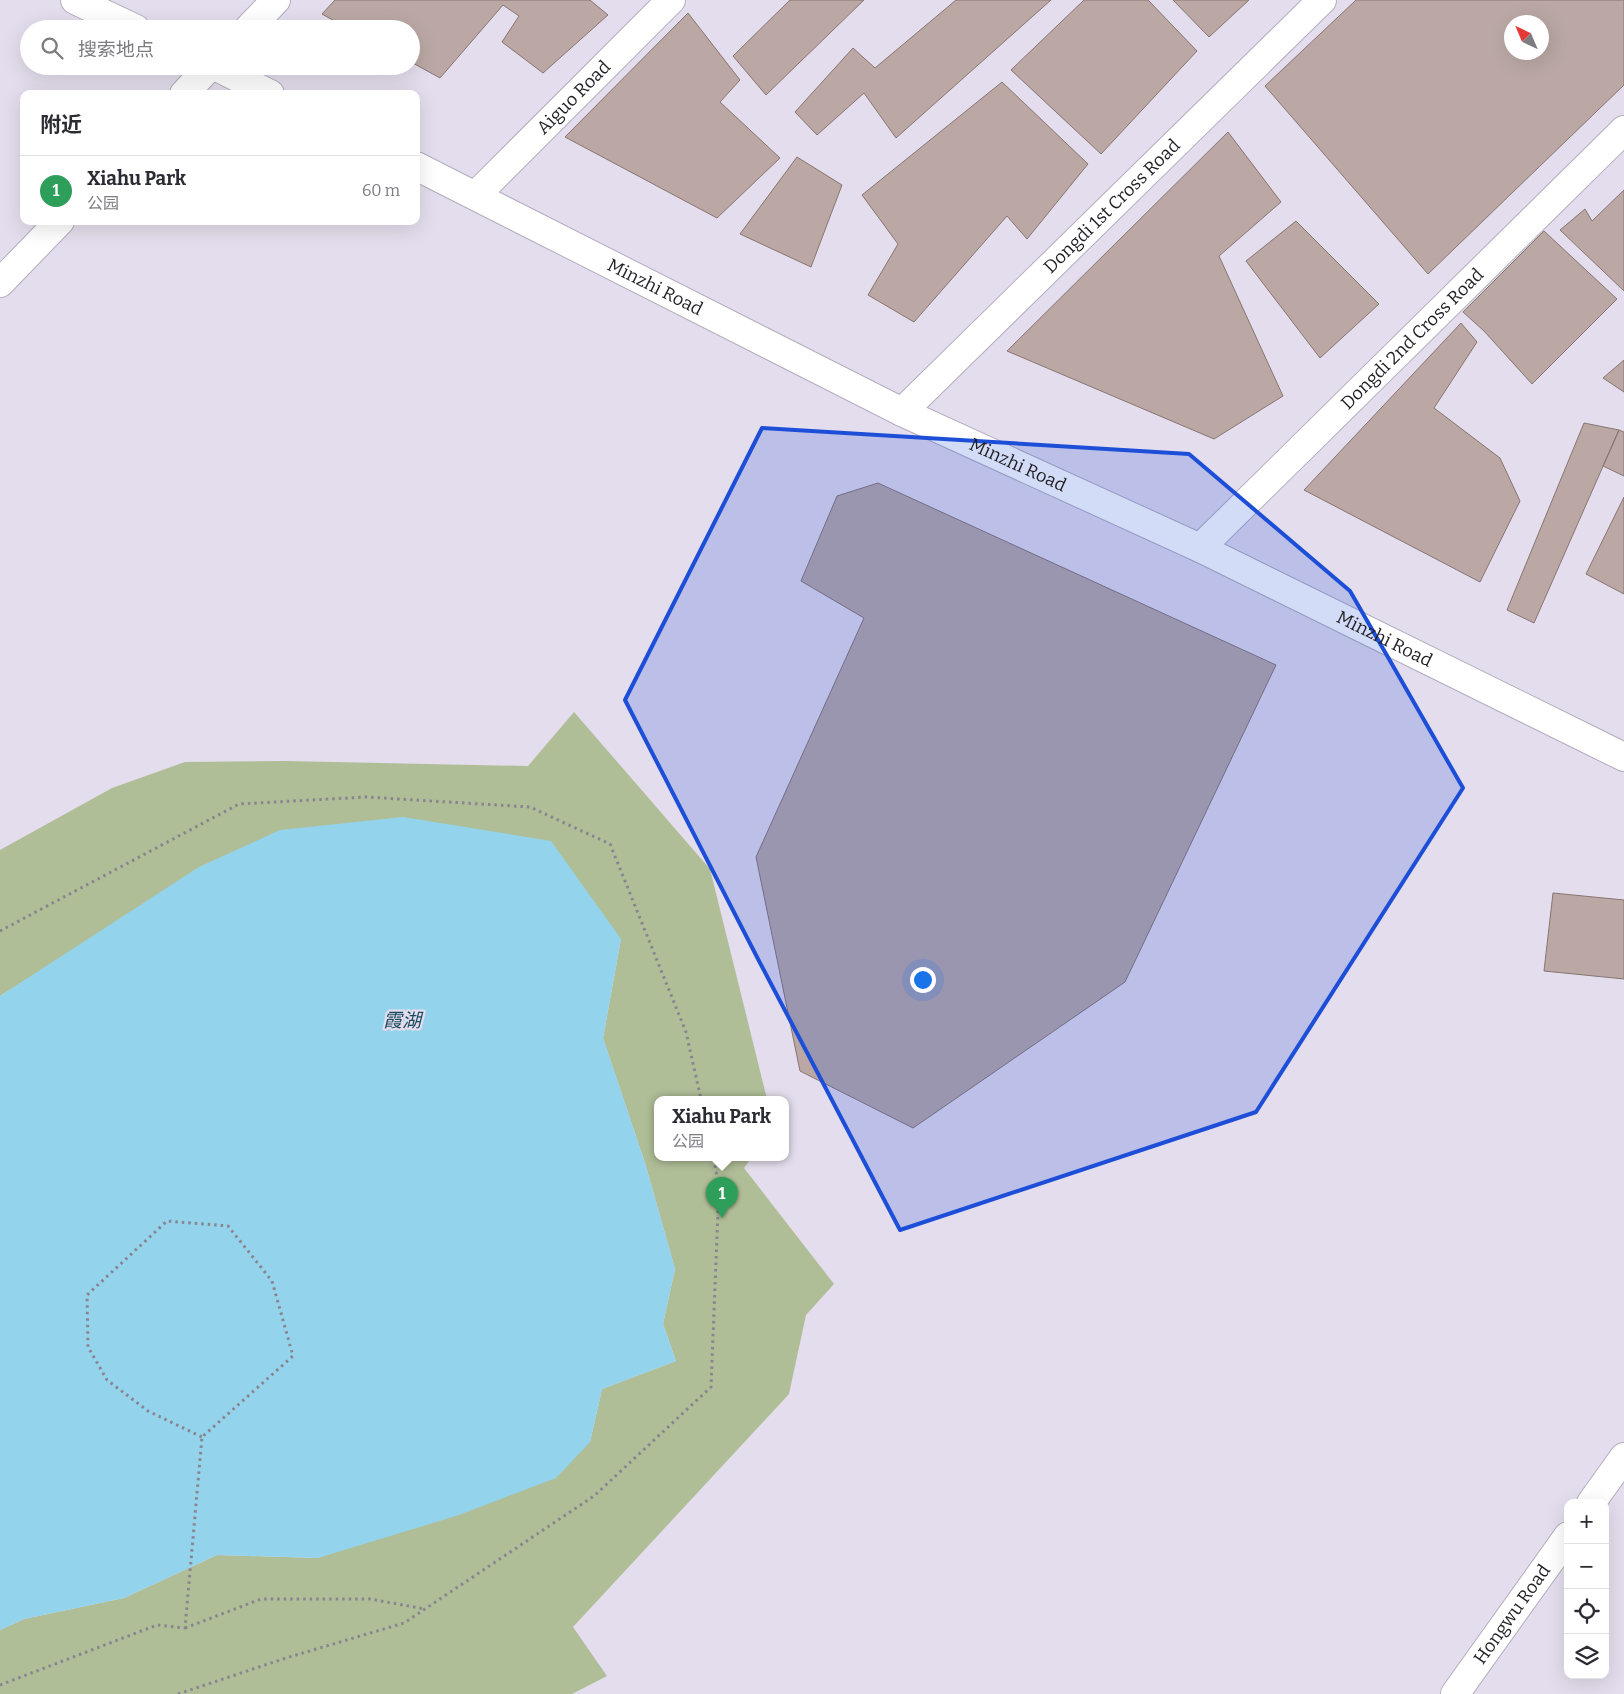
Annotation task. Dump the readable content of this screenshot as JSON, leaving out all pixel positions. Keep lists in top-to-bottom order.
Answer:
{
  "streets": {
    "street": [
      "Aiguo Road",
      "Dongdi 1st Cross Road",
      "Minzhi Road",
      "Dongdi 2nd Cross Road",
      "Hongwu Road"
    ]
  },
  "crossings": [
    ["Aiguo Road", "Minzhi Road"],
    ["Dongdi 1st Cross Road", "Minzhi Road"],
    ["Minzhi Road", "Dongdi 2nd Cross Road"]
  ],
  "water": ["霞湖"],
  "north": "top left",
  "page": {
    "search": "搜索地点",
    "heading": "附近",
    "list": [
      {
        "mark": "1",
        "name": "Xiahu Park",
        "note": "公园",
        "value": "60 m"
      }
    ],
    "popup": ["Xiahu Park", "公园"],
    "pins": "1",
    "map_buttons": ["+", "−"]
  }
}
